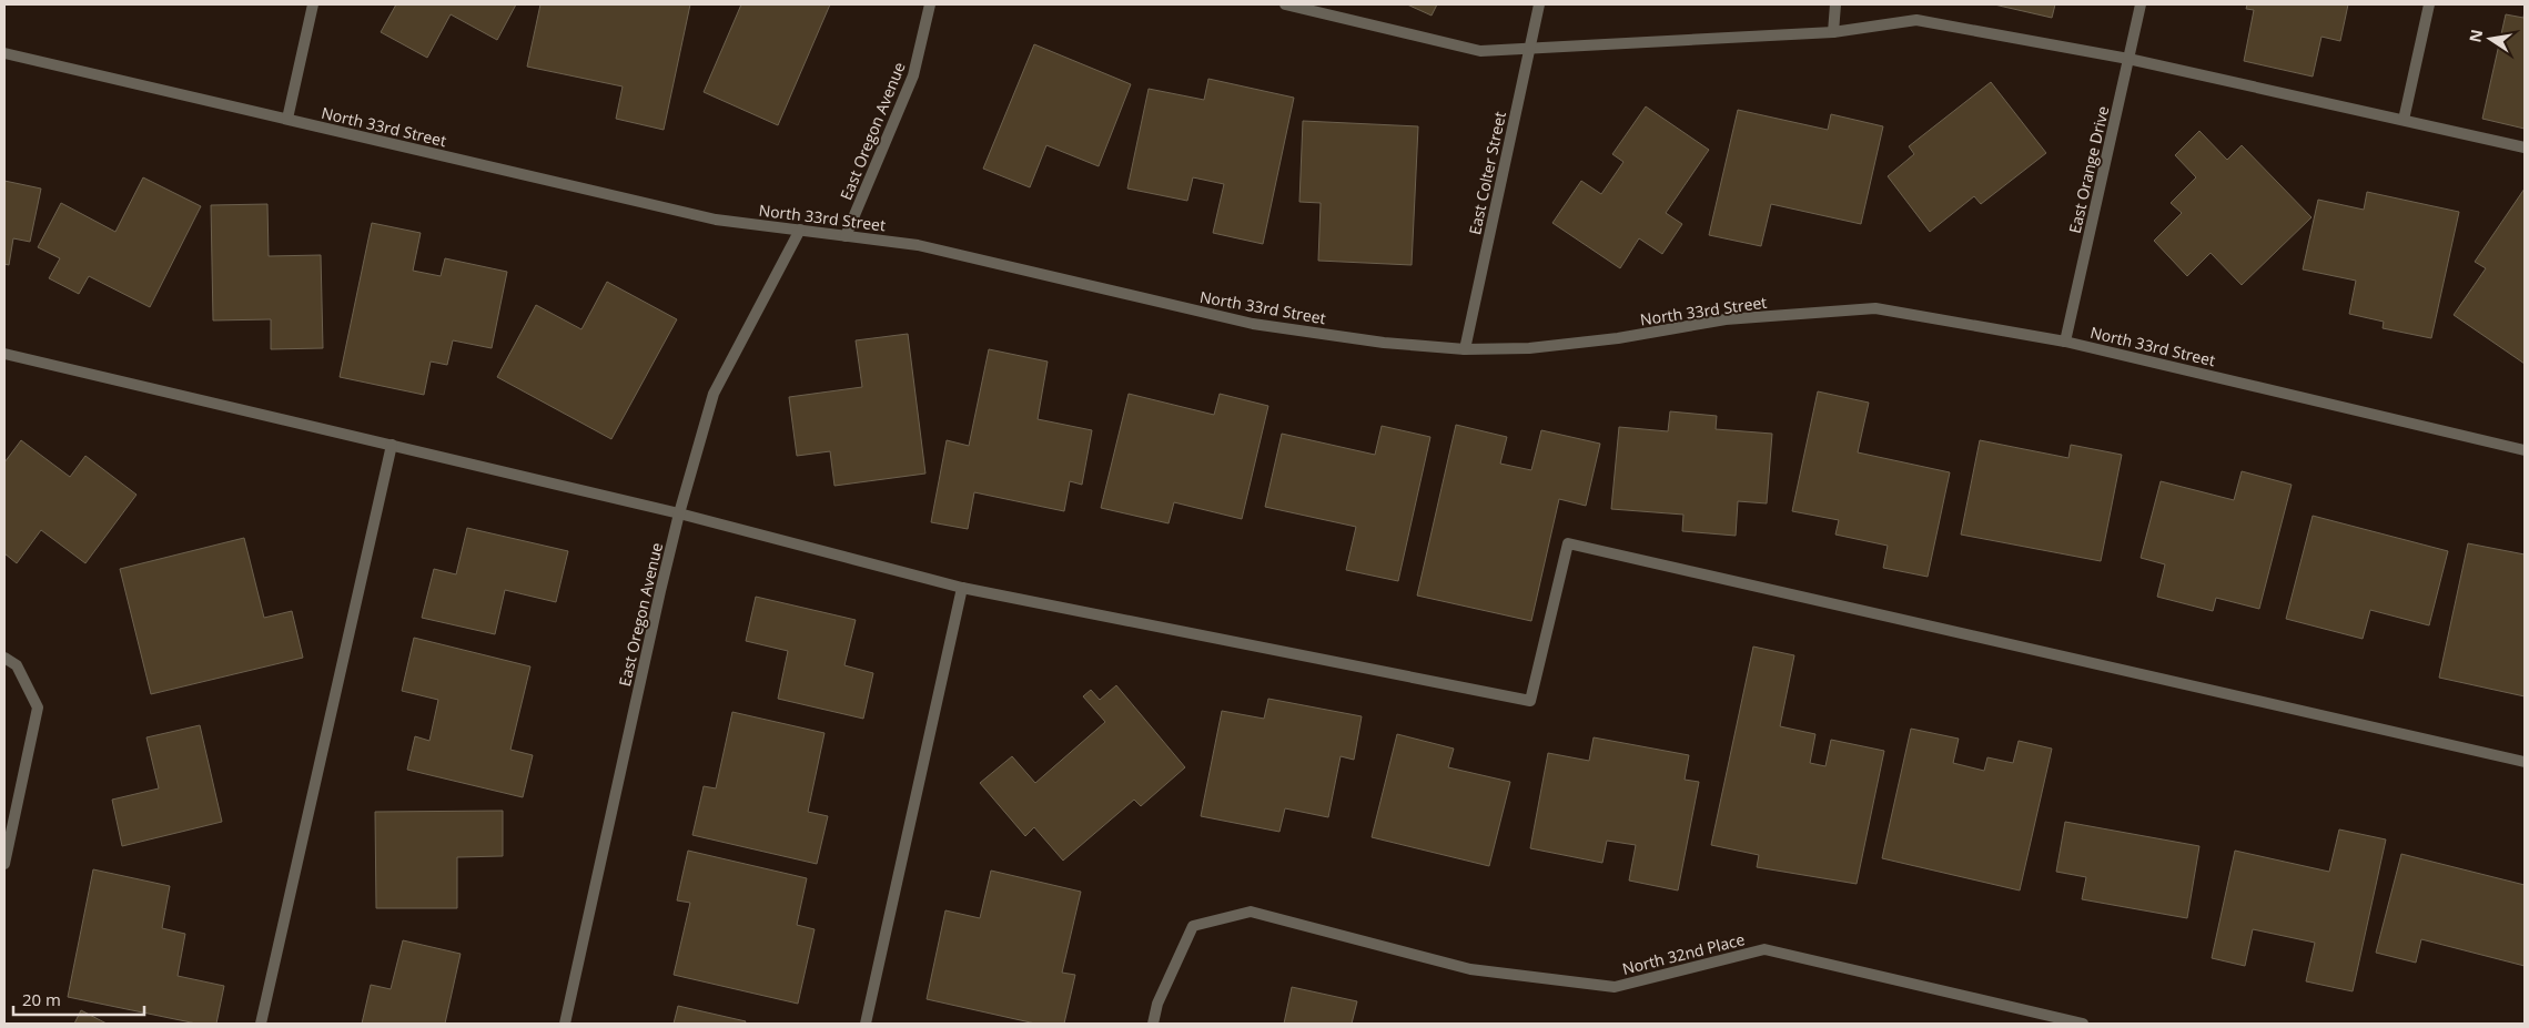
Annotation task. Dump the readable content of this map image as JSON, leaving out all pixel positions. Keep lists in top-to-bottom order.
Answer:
{
  "streets": {
    "street": [
      "North 33rd Street",
      "East Oregon Avenue",
      "East Orange Drive",
      "East Colter Street",
      "North 32nd Place"
    ]
  },
  "crossings": [
    ["North 33rd Street", "East Oregon Avenue"],
    ["North 33rd Street", "East Orange Drive"],
    ["North 33rd Street", "East Colter Street"]
  ],
  "scale_bar": "20 m",
  "north": "left"
}
